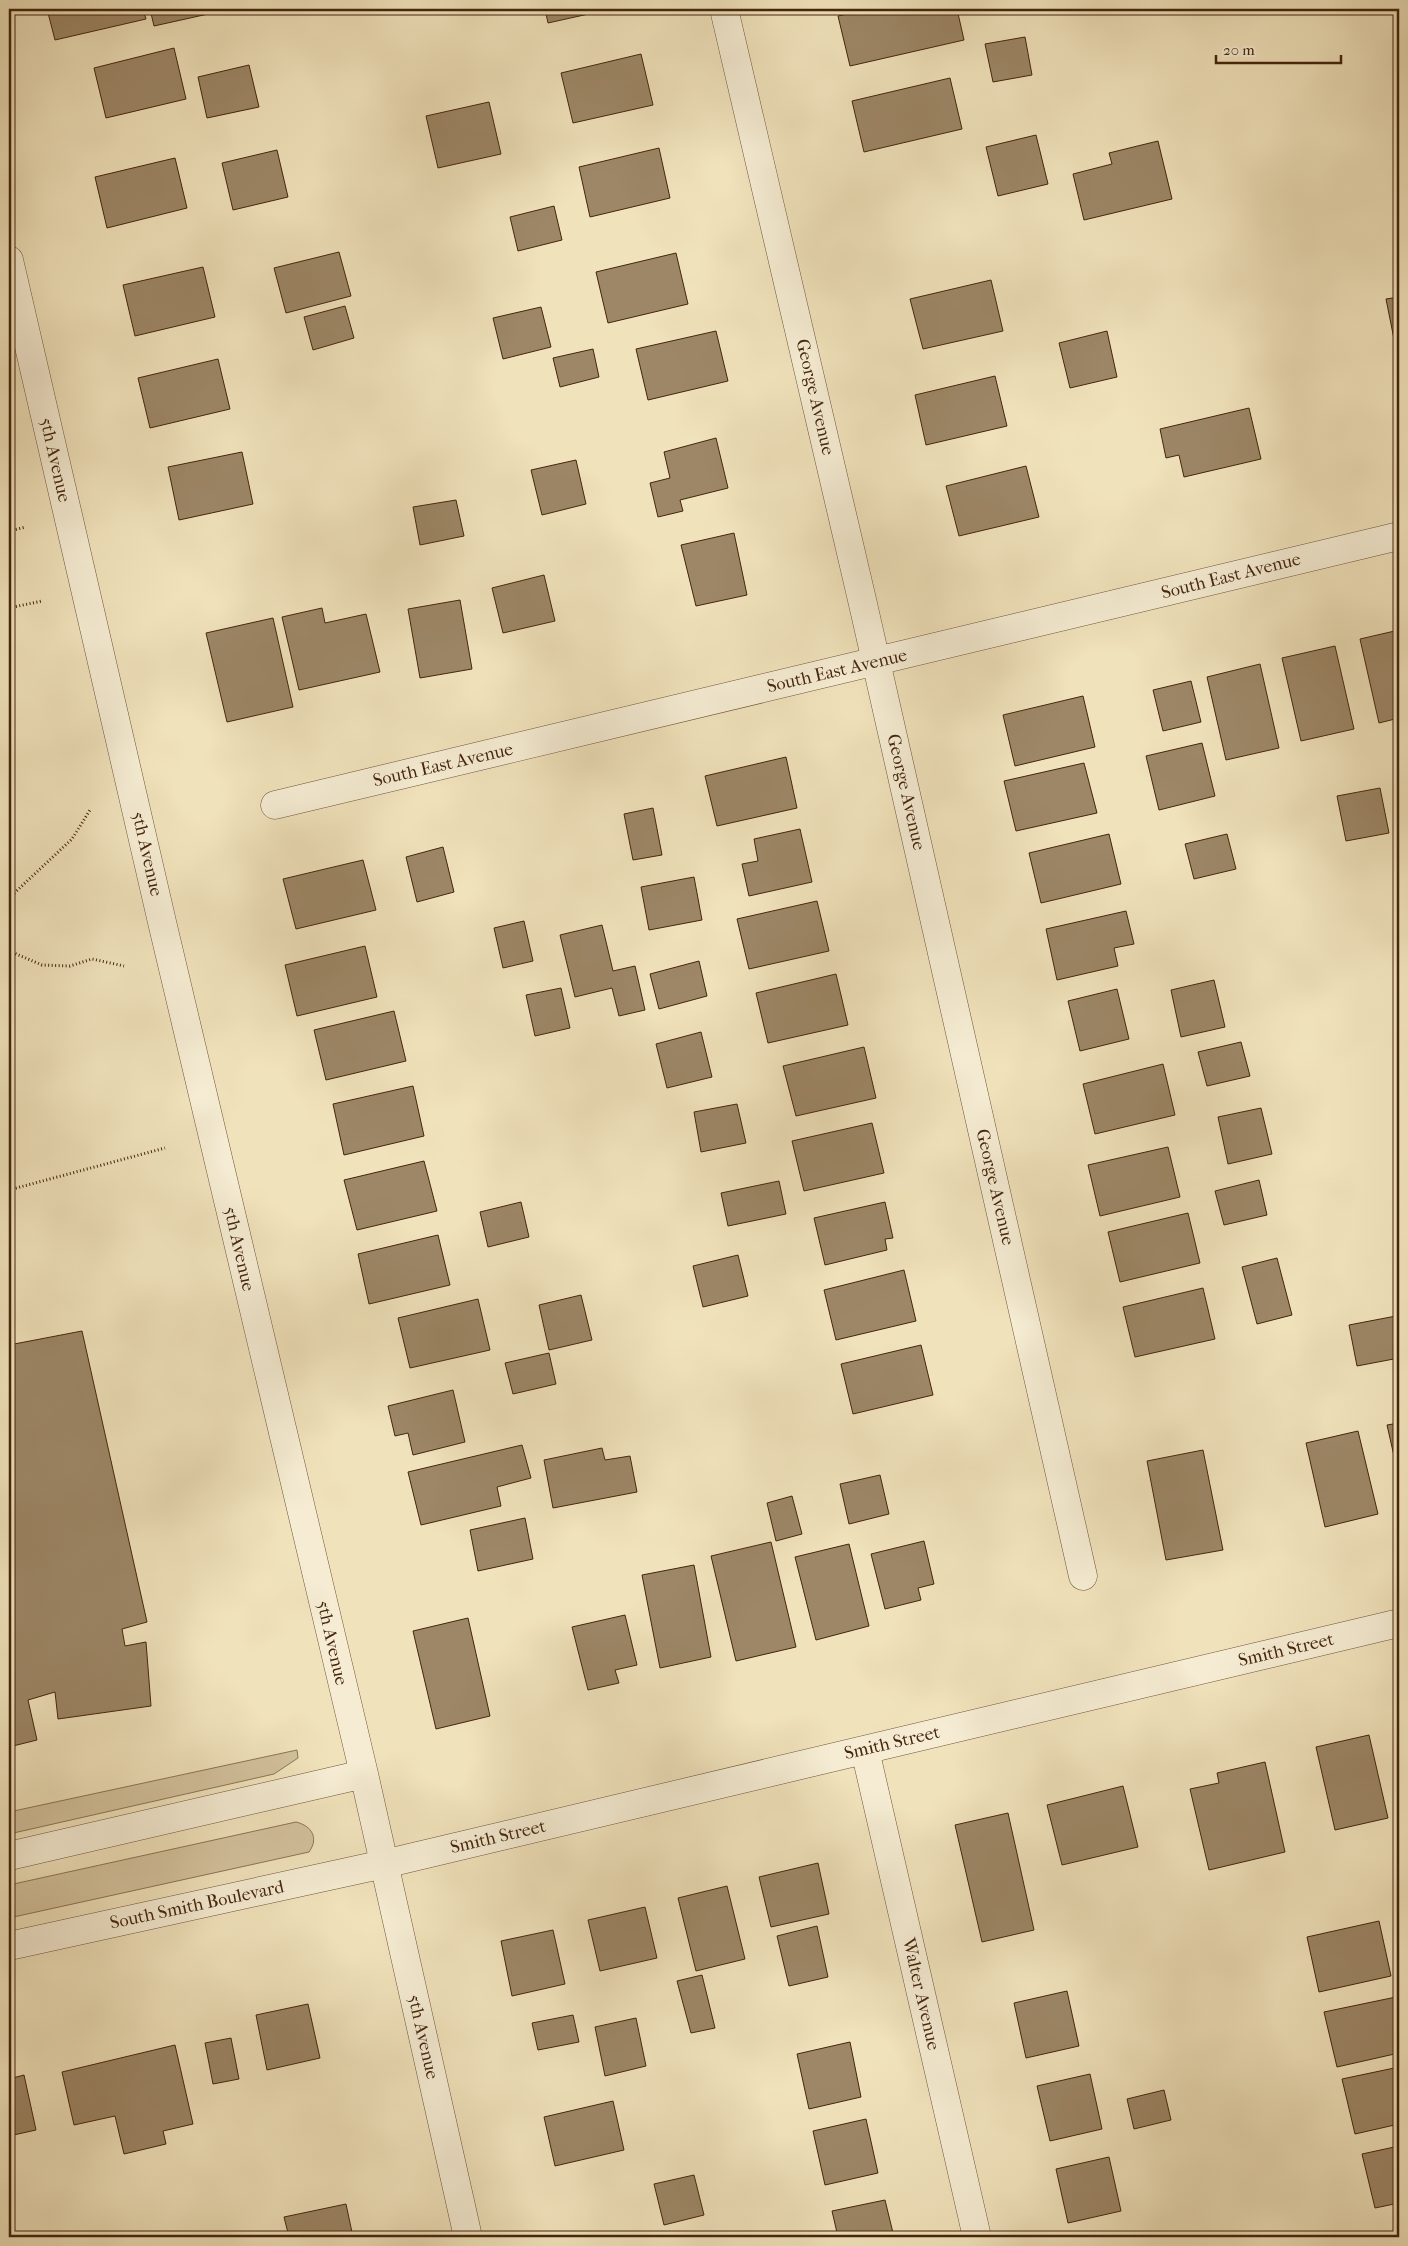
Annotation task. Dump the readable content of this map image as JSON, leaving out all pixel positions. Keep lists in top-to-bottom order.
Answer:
{
  "streets": {
    "street": [
      "George Avenue",
      "5th Avenue",
      "South East Avenue",
      "Smith Street",
      "South Smith Boulevard",
      "Walter Avenue"
    ]
  },
  "crossings": [
    ["George Avenue", "South East Avenue"],
    ["5th Avenue", "Smith Street"],
    ["5th Avenue", "South Smith Boulevard"],
    ["Smith Street", "South Smith Boulevard"],
    ["Smith Street", "Walter Avenue"]
  ],
  "scale_bar": "20 m"
}
